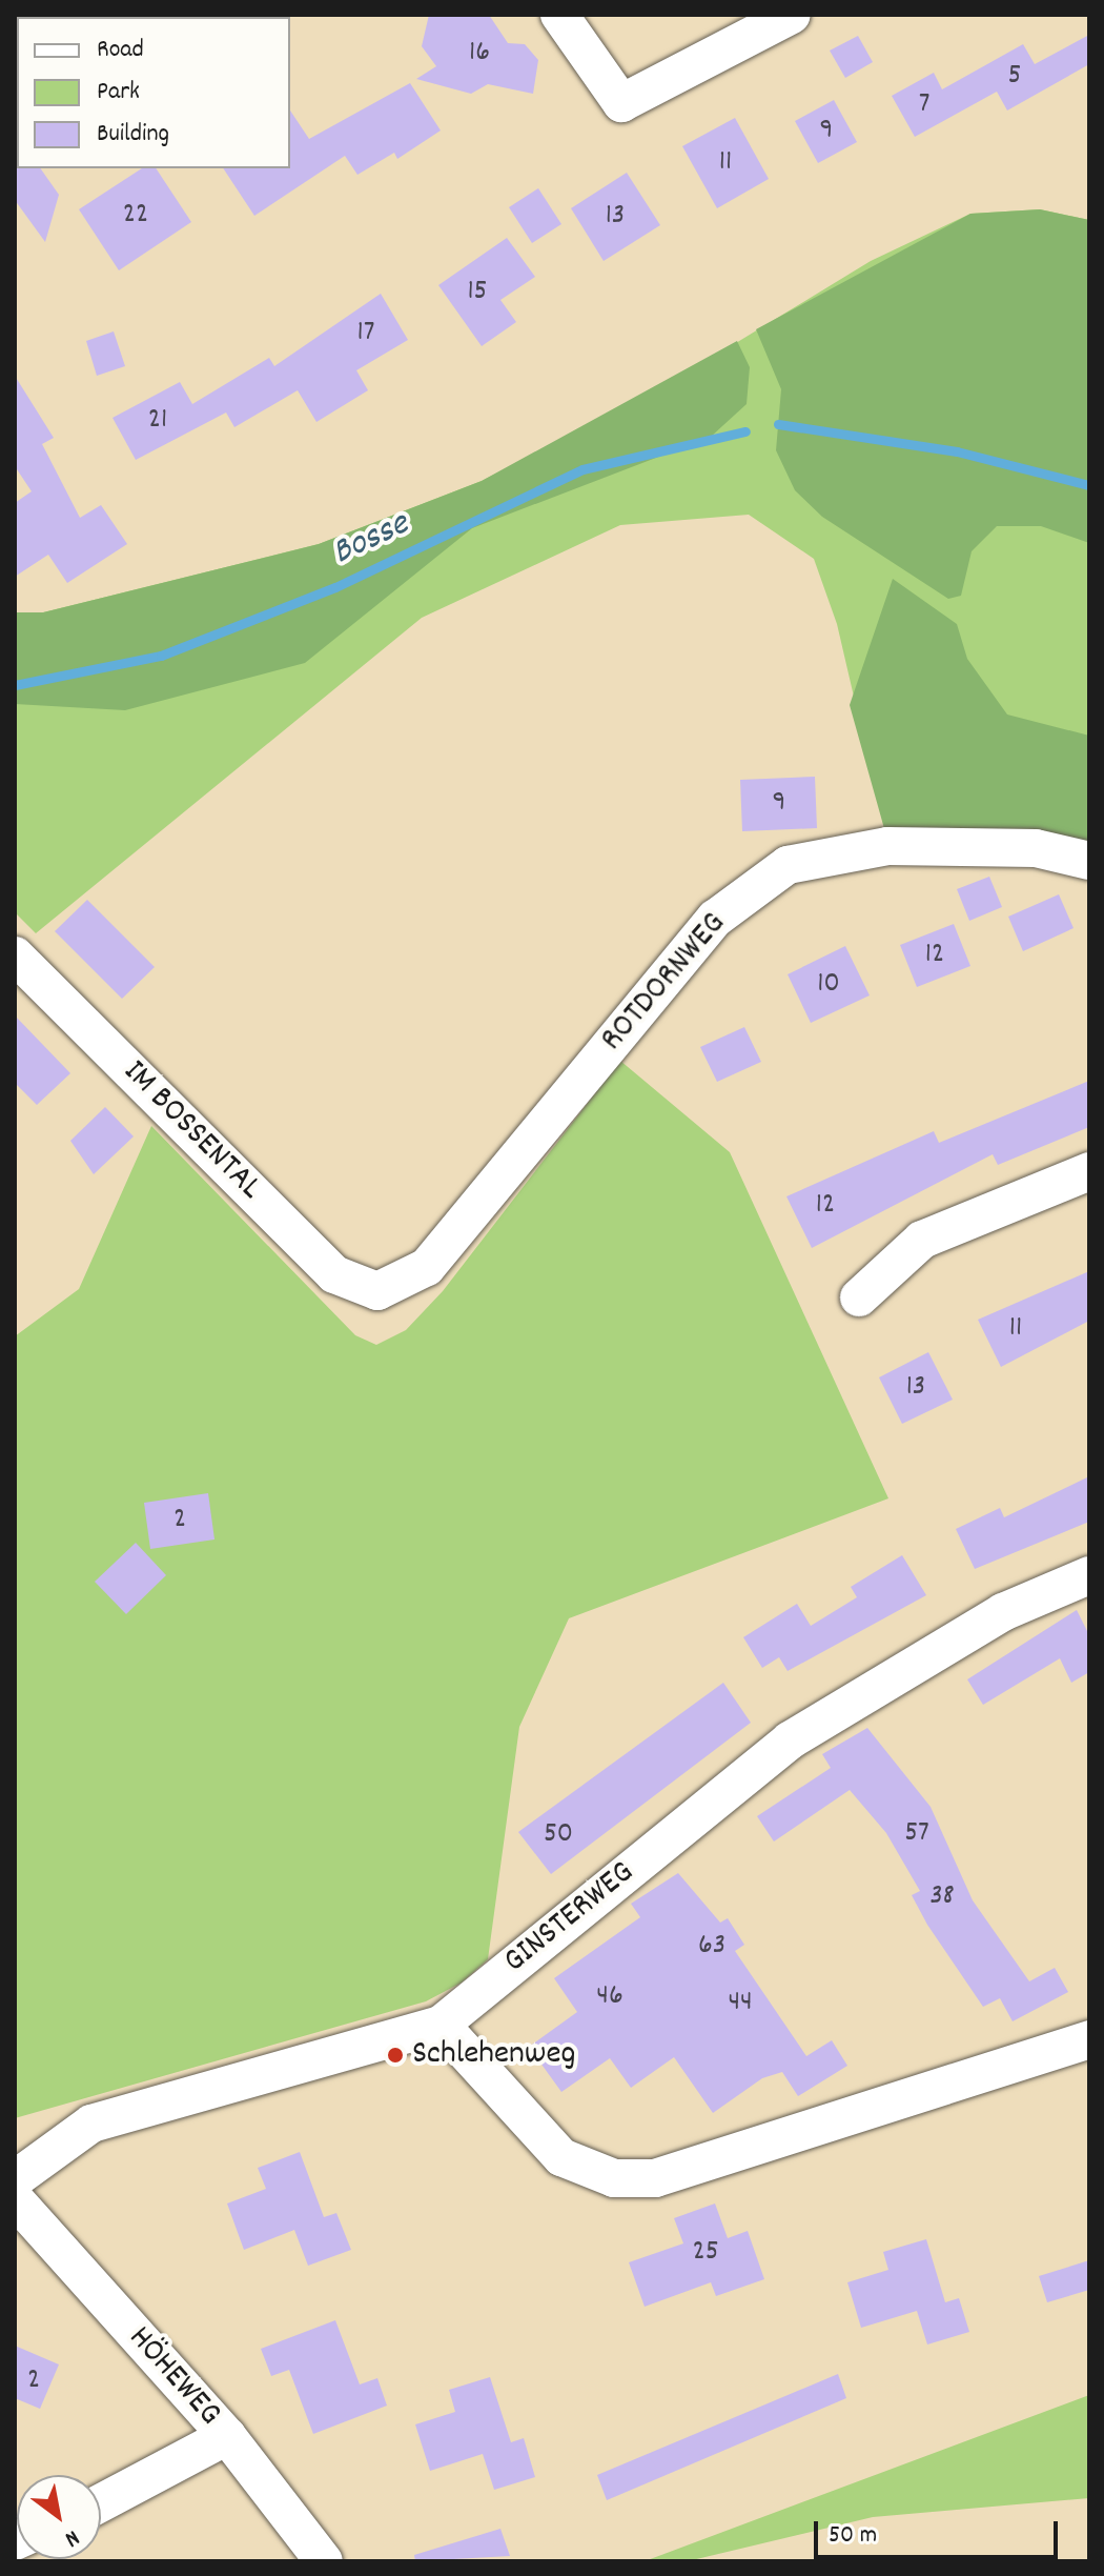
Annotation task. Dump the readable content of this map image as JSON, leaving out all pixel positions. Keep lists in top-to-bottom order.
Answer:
{
  "streets": {
    "street": [
      "ROTDORNWEG",
      "IM BOSSENTAL",
      "GINSTERWEG",
      "HÖHEWEG"
    ]
  },
  "crossings": [
    ["ROTDORNWEG", "IM BOSSENTAL"]
  ],
  "water": ["Bosse"],
  "places": ["Schlehenweg"],
  "house_numbers": [
    "16",
    "5",
    "7",
    "9",
    "11",
    "22",
    "13",
    "15",
    "17",
    "21",
    "9",
    "12",
    "10",
    "12",
    "11",
    "13",
    "2",
    "57",
    "50",
    "38",
    "63",
    "46",
    "44",
    "25",
    "2"
  ],
  "legend": ["Road", "Park", "Building"],
  "scale_bar": "50 m",
  "north": "bottom right"
}
